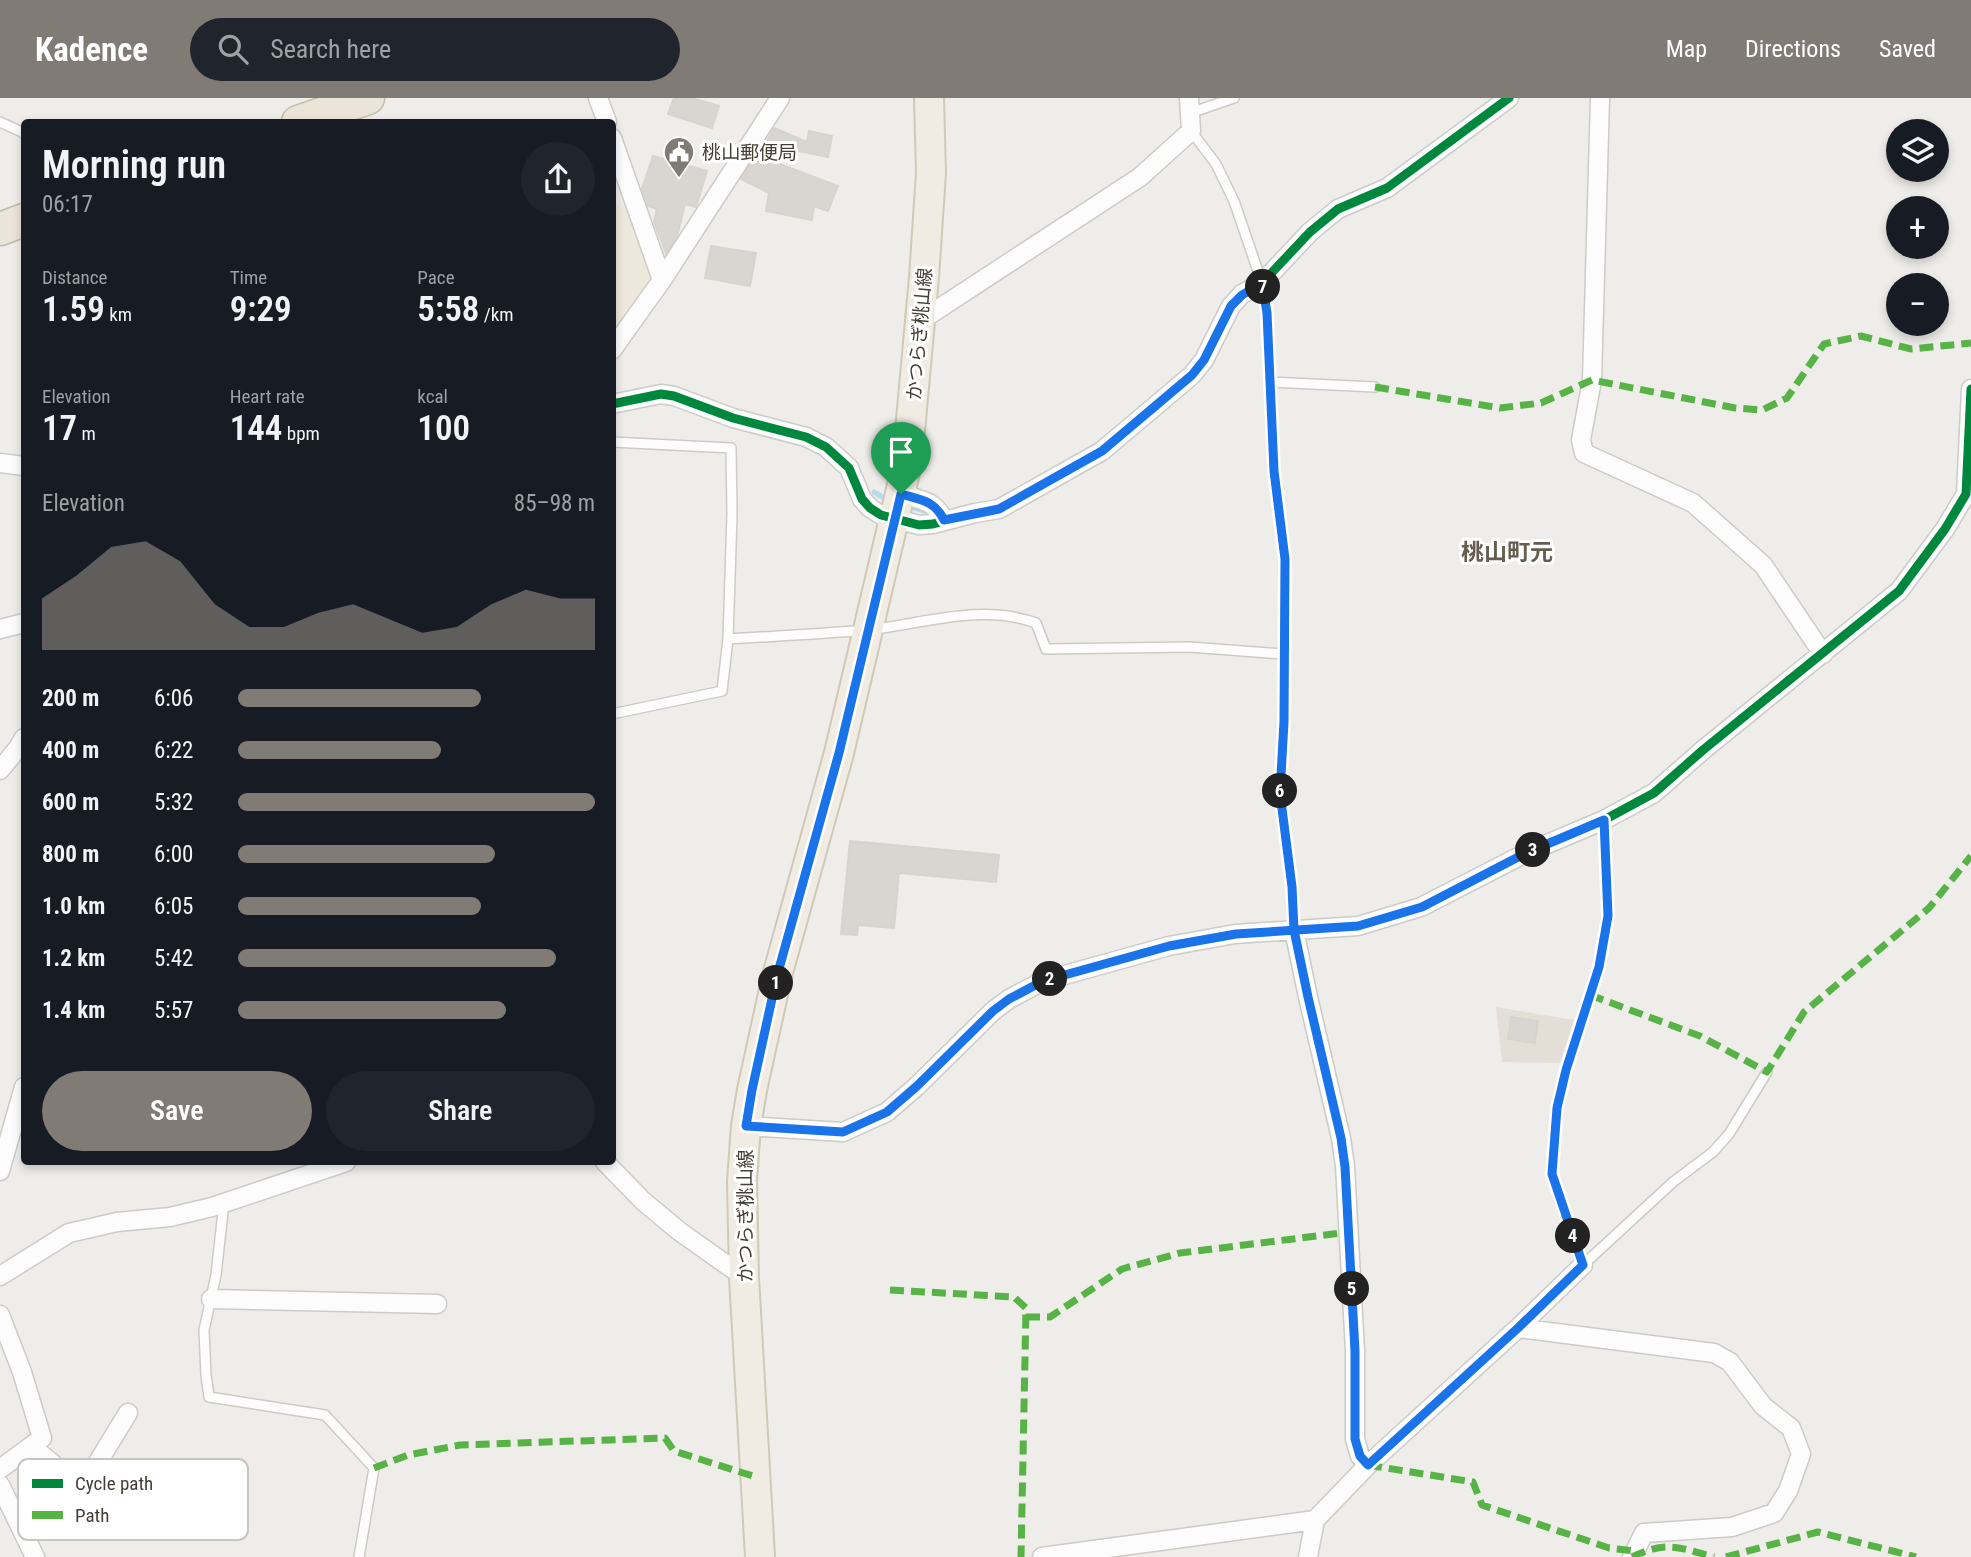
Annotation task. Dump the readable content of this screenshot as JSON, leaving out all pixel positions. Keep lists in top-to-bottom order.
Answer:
{
  "streets": {
    "main road": ["かつらぎ桃山線"]
  },
  "districts": ["桃山町元"],
  "places": {
    "public building": ["桃山郵便局"]
  },
  "legend": ["Cycle path", "Path"],
  "page": {
    "header": "Kadence",
    "search": "Search here",
    "nav": ["Map", "Directions", "Saved"],
    "map_buttons": ["+", "−"],
    "heading": ["Morning run", "06:17"],
    "stats": [
      ["Distance", "1.59 km"],
      ["Time", "9:29"],
      ["Pace", "5:58 /km"],
      ["Elevation", "17 m"],
      ["Heart rate", "144 bpm"],
      ["kcal", "100"]
    ],
    "pins": [
      "7",
      "6",
      "3",
      "2",
      "1",
      "4",
      "5"
    ],
    "chart": ["Elevation", "85–98 m"],
    "list": [
      {
        "name": "200 m",
        "note": "6:06"
      },
      {
        "name": "400 m",
        "note": "6:22"
      },
      {
        "name": "600 m",
        "note": "5:32"
      },
      {
        "name": "800 m",
        "note": "6:00"
      },
      {
        "name": "1.0 km",
        "note": "6:05"
      },
      {
        "name": "1.2 km",
        "note": "5:42"
      },
      {
        "name": "1.4 km",
        "note": "5:57"
      }
    ],
    "buttons": ["Save", "Share"]
  }
}
